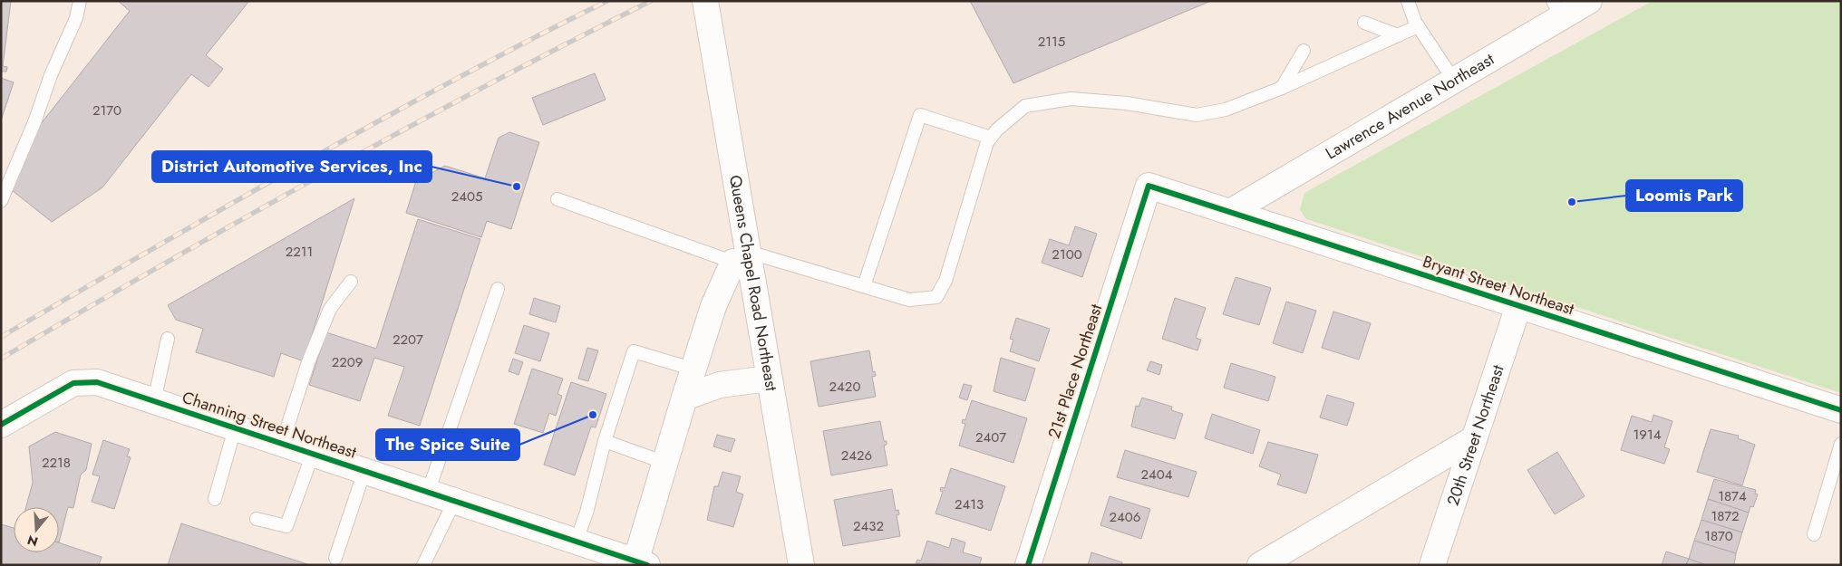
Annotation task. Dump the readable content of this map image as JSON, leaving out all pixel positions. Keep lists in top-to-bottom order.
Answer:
{
  "streets": {
    "street": [
      "Lawrence Avenue Northeast",
      "Queens Chapel Road Northeast",
      "Bryant Street Northeast",
      "21st Place Northeast",
      "Channing Street Northeast",
      "20th Street Northeast"
    ]
  },
  "crossings": [
    ["Lawrence Avenue Northeast", "Bryant Street Northeast"],
    ["Bryant Street Northeast", "21st Place Northeast"],
    ["Bryant Street Northeast", "20th Street Northeast"]
  ],
  "places": ["District Automotive Services, Inc", "Loomis Park", "The Spice Suite"],
  "house_numbers": [
    "2115",
    "2170",
    "2405",
    "2211",
    "2100",
    "2207",
    "2209",
    "2420",
    "1914",
    "2407",
    "2426",
    "2218",
    "2404",
    "1874",
    "2413",
    "1872",
    "2406",
    "2432",
    "1870"
  ],
  "north": "bottom"
}
